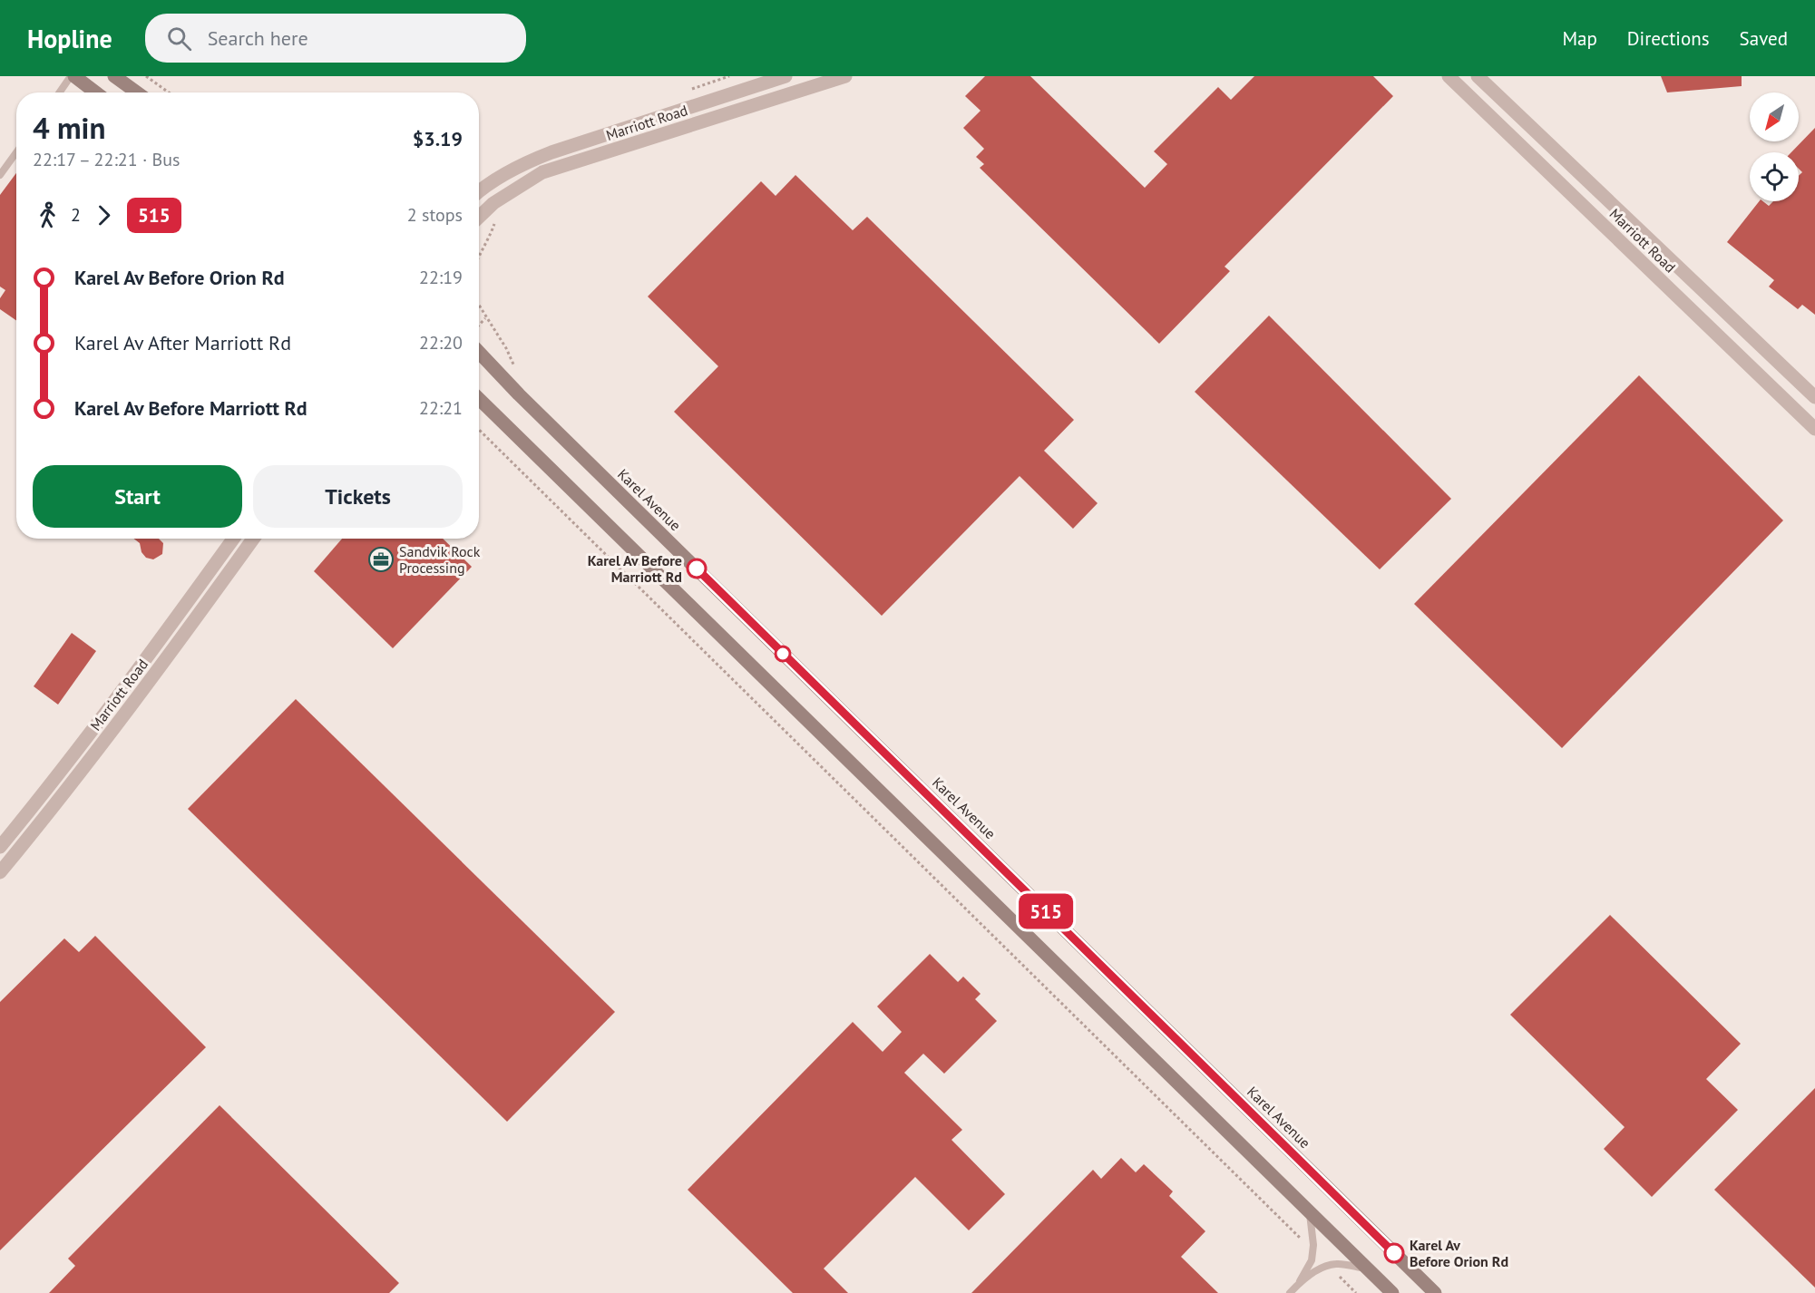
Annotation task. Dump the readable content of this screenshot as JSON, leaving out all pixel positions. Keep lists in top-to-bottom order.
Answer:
{
  "streets": {
    "main road": ["Karel Avenue"],
    "street": ["Marriott Road"]
  },
  "places": {
    "office": ["Sandvik Rock Processing"],
    "other": ["Karel Av Before Marriott Rd", "Karel Av Before Orion Rd"]
  },
  "lines": ["bus line 515"],
  "north": "bottom left",
  "page": {
    "header": "Hopline",
    "search": "Search here",
    "nav": ["Map", "Directions", "Saved"],
    "on_map": "515",
    "heading": ["4 min", "22:17 – 22:21 · Bus", "$3.19"],
    "legs": ["2", "515", "2 stops"],
    "list": [
      {
        "name": "Karel Av Before Orion Rd",
        "value": "22:19"
      },
      {
        "name": "Karel Av After Marriott Rd",
        "value": "22:20"
      },
      {
        "name": "Karel Av Before Marriott Rd",
        "value": "22:21"
      }
    ],
    "buttons": ["Start", "Tickets"]
  }
}
